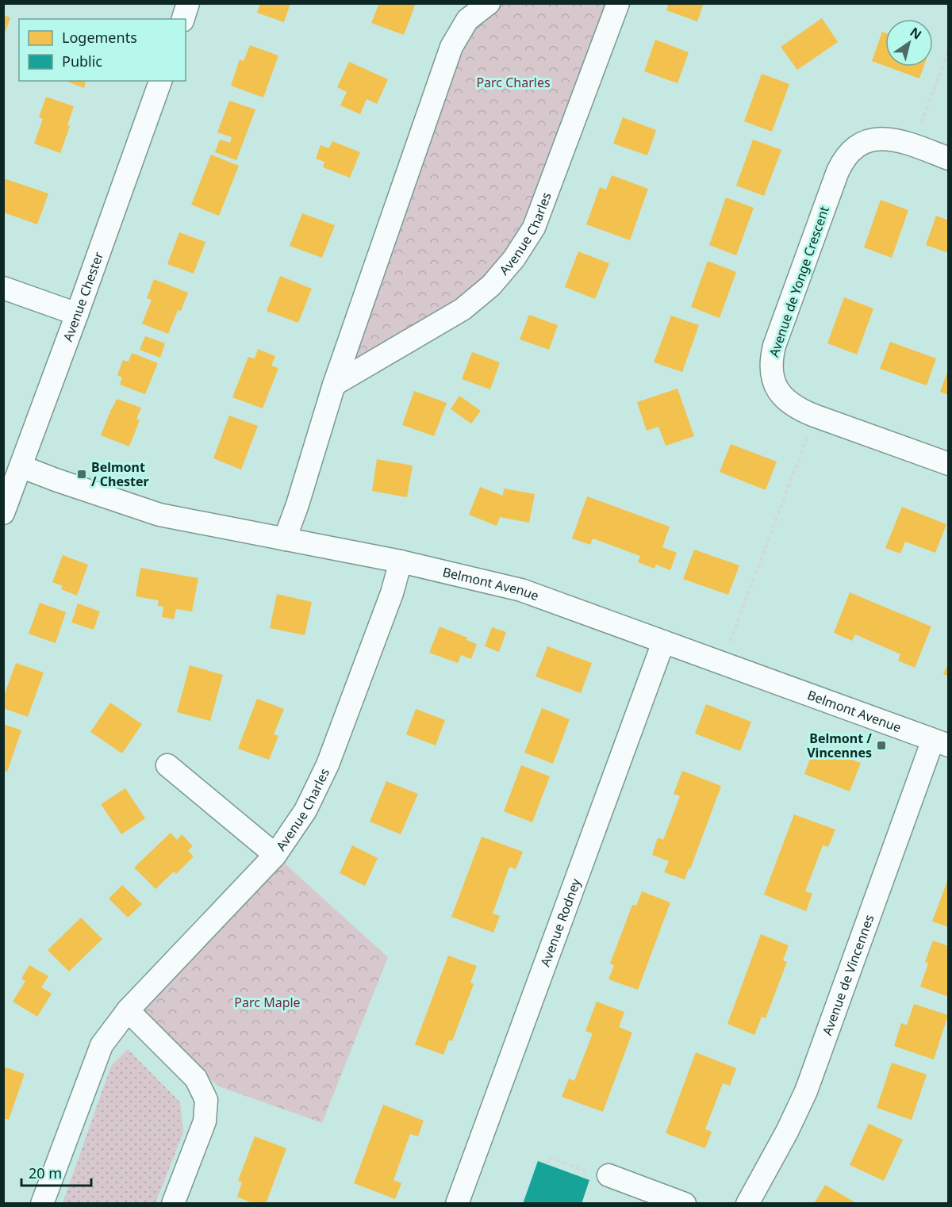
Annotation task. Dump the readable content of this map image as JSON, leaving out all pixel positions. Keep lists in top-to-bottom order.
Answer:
{
  "streets": {
    "street": [
      "Avenue Charles",
      "Avenue de Yonge Crescent",
      "Avenue Chester",
      "Belmont Avenue",
      "Avenue Rodney",
      "Avenue de Vincennes"
    ]
  },
  "crossings": [
    ["Avenue Charles", "Belmont Avenue"],
    ["Avenue Chester", "Belmont Avenue"],
    ["Belmont Avenue", "Avenue Rodney"],
    ["Belmont Avenue", "Avenue de Vincennes"]
  ],
  "parks": ["Parc Charles", "Parc Maple"],
  "places": {
    "transit": ["Belmont / Chester", "Belmont / Vincennes"]
  },
  "legend": ["Logements", "Public"],
  "scale_bar": "20 m",
  "north": "top right"
}
